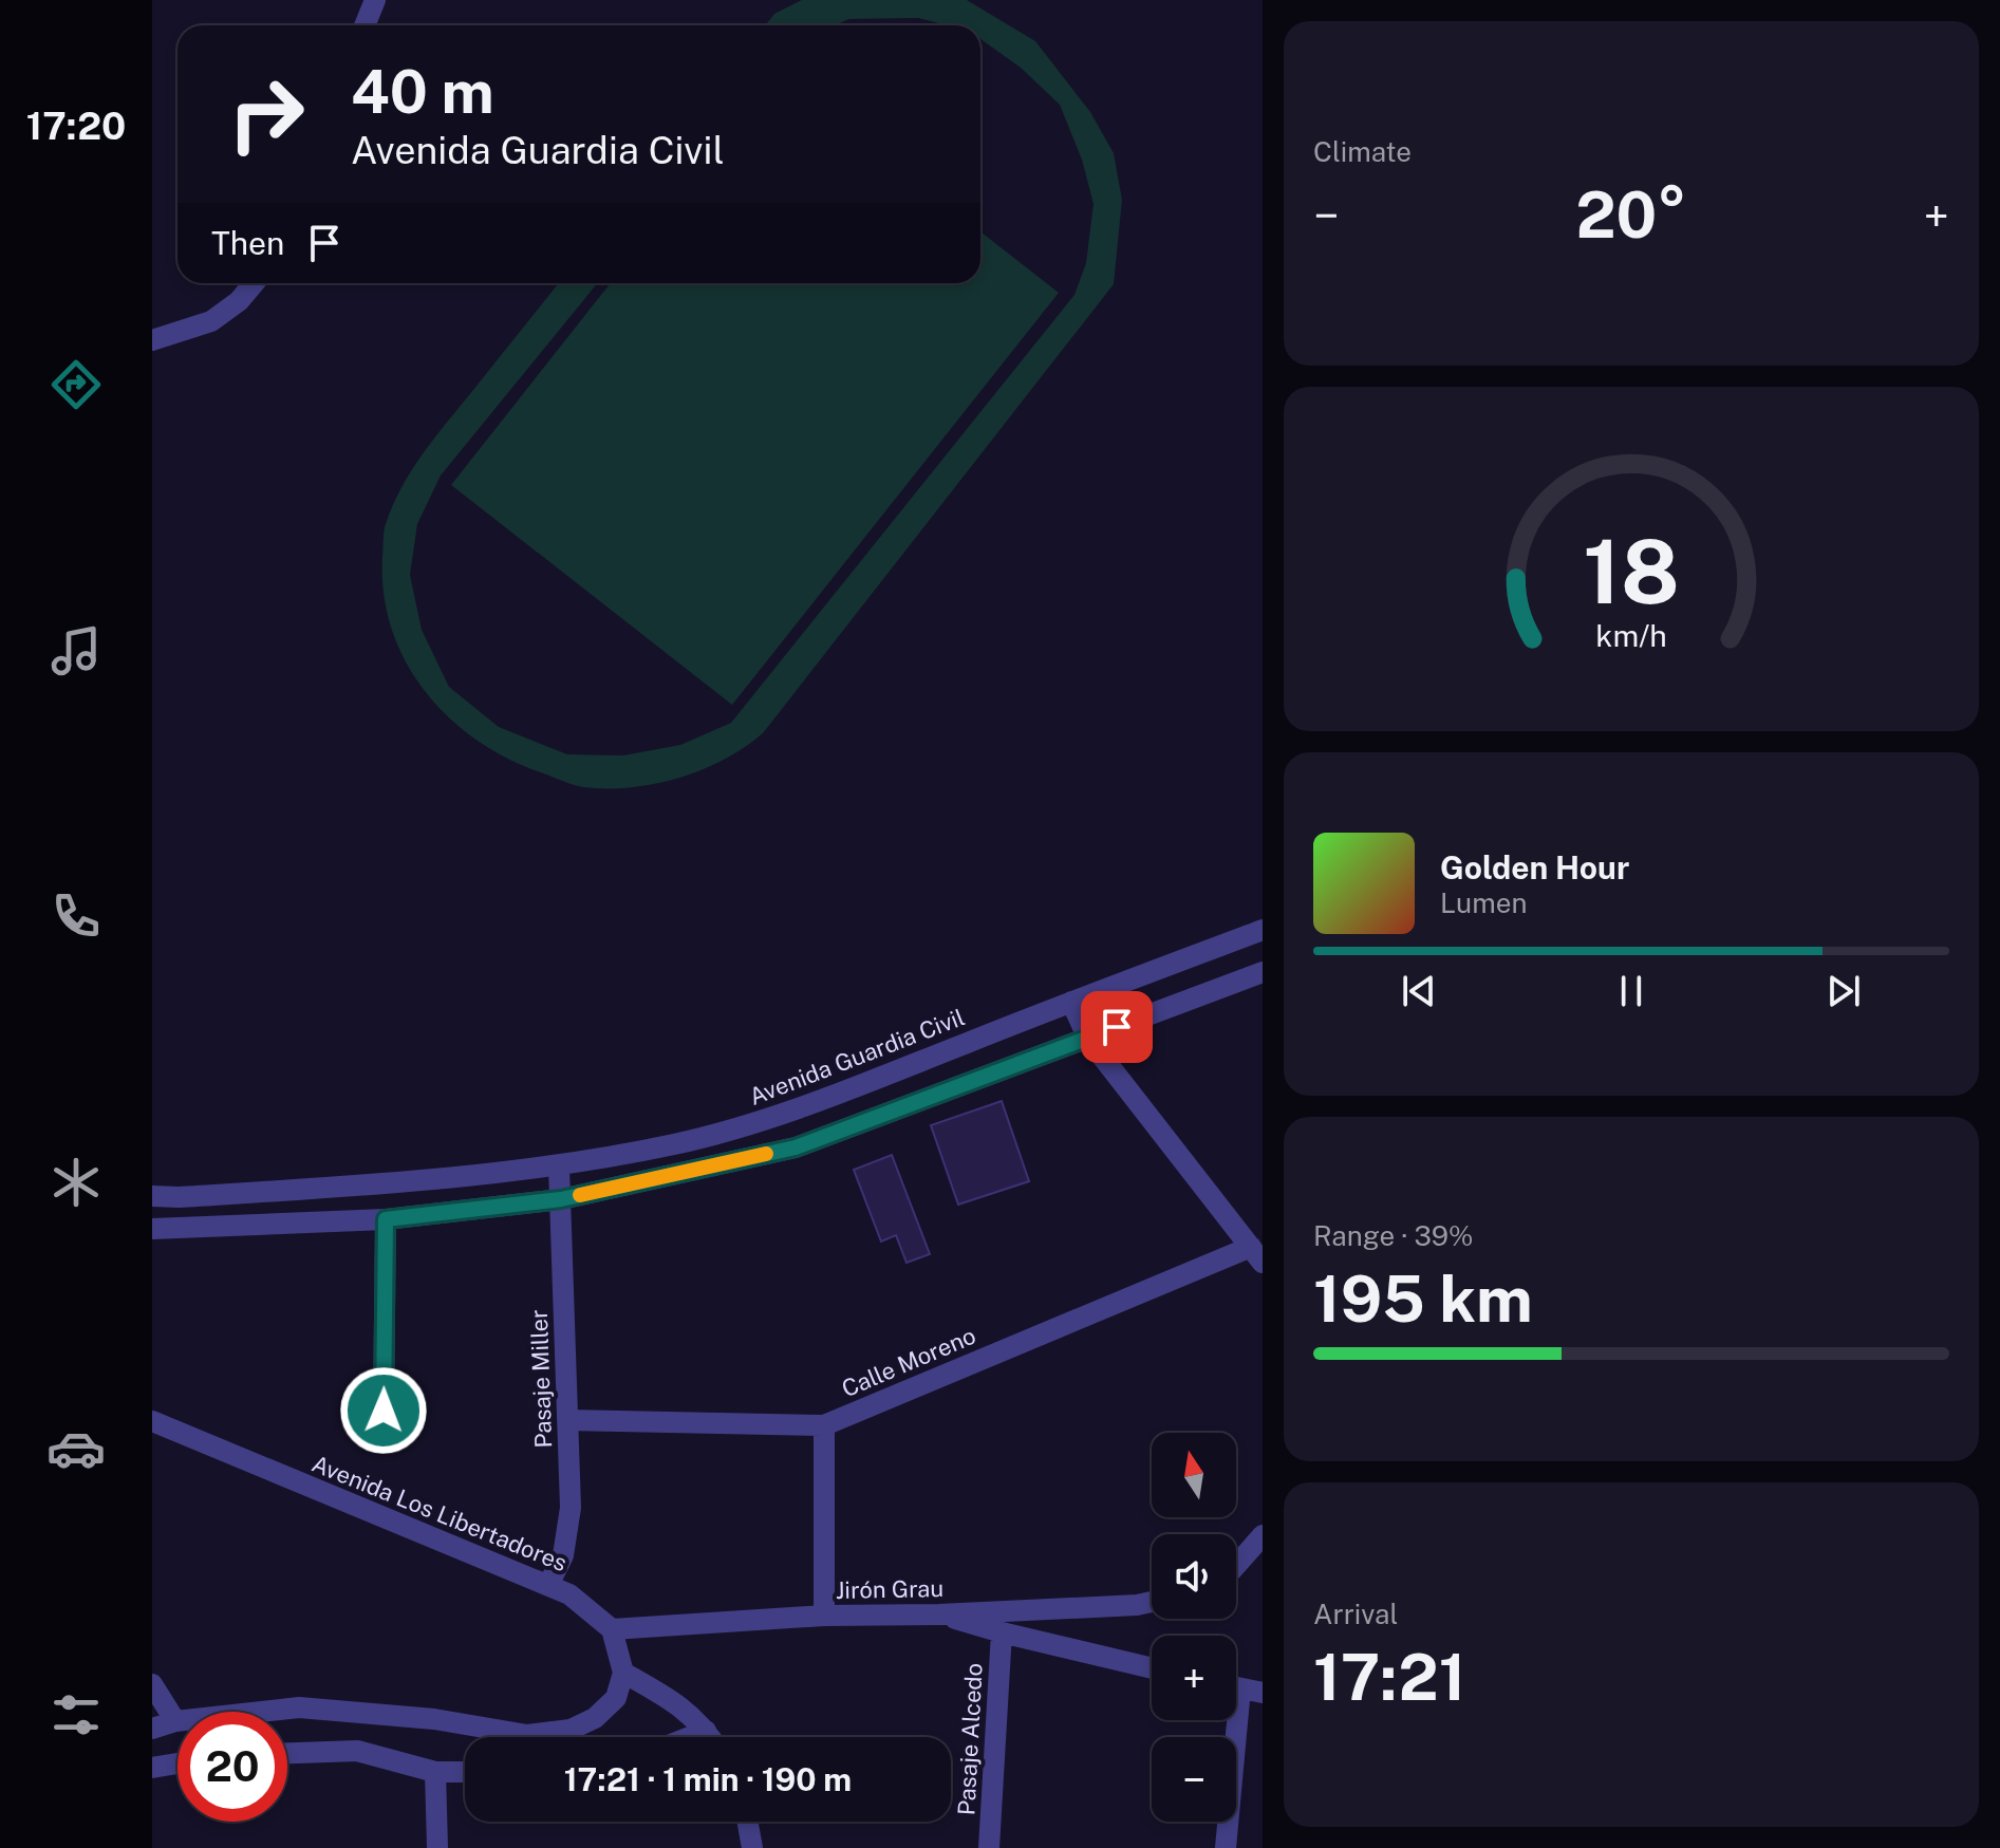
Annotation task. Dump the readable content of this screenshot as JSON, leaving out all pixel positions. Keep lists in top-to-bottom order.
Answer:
{
  "streets": {
    "street": [
      "Avenida Guardia Civil",
      "Calle Moreno",
      "Pasaje Miller",
      "Avenida Los Libertadores",
      "Jirón Grau",
      "Pasaje Alcedo"
    ]
  },
  "crossings": [
    ["Avenida Guardia Civil", "Pasaje Miller"],
    ["Calle Moreno", "Pasaje Miller"],
    ["Pasaje Miller", "Avenida Los Libertadores"],
    ["Avenida Los Libertadores", "Jirón Grau"]
  ],
  "north": "top",
  "page": {
    "tabs": "17:20",
    "tile": [
      "Climate",
      ["Range · 39%", "195 km"],
      ["Arrival", "17:21"]
    ],
    "turn": ["40 m", "Avenida Guardia Civil"],
    "heat": ["−", "20°", "+"],
    "then": "Then",
    "song": ["Golden Hour", "Lumen"],
    "map_buttons": ["+", "−"],
    "limit": "20",
    "trip": "17:21 · 1 min · 190 m",
    "gauge": ["18", "km/h"]
  }
}
